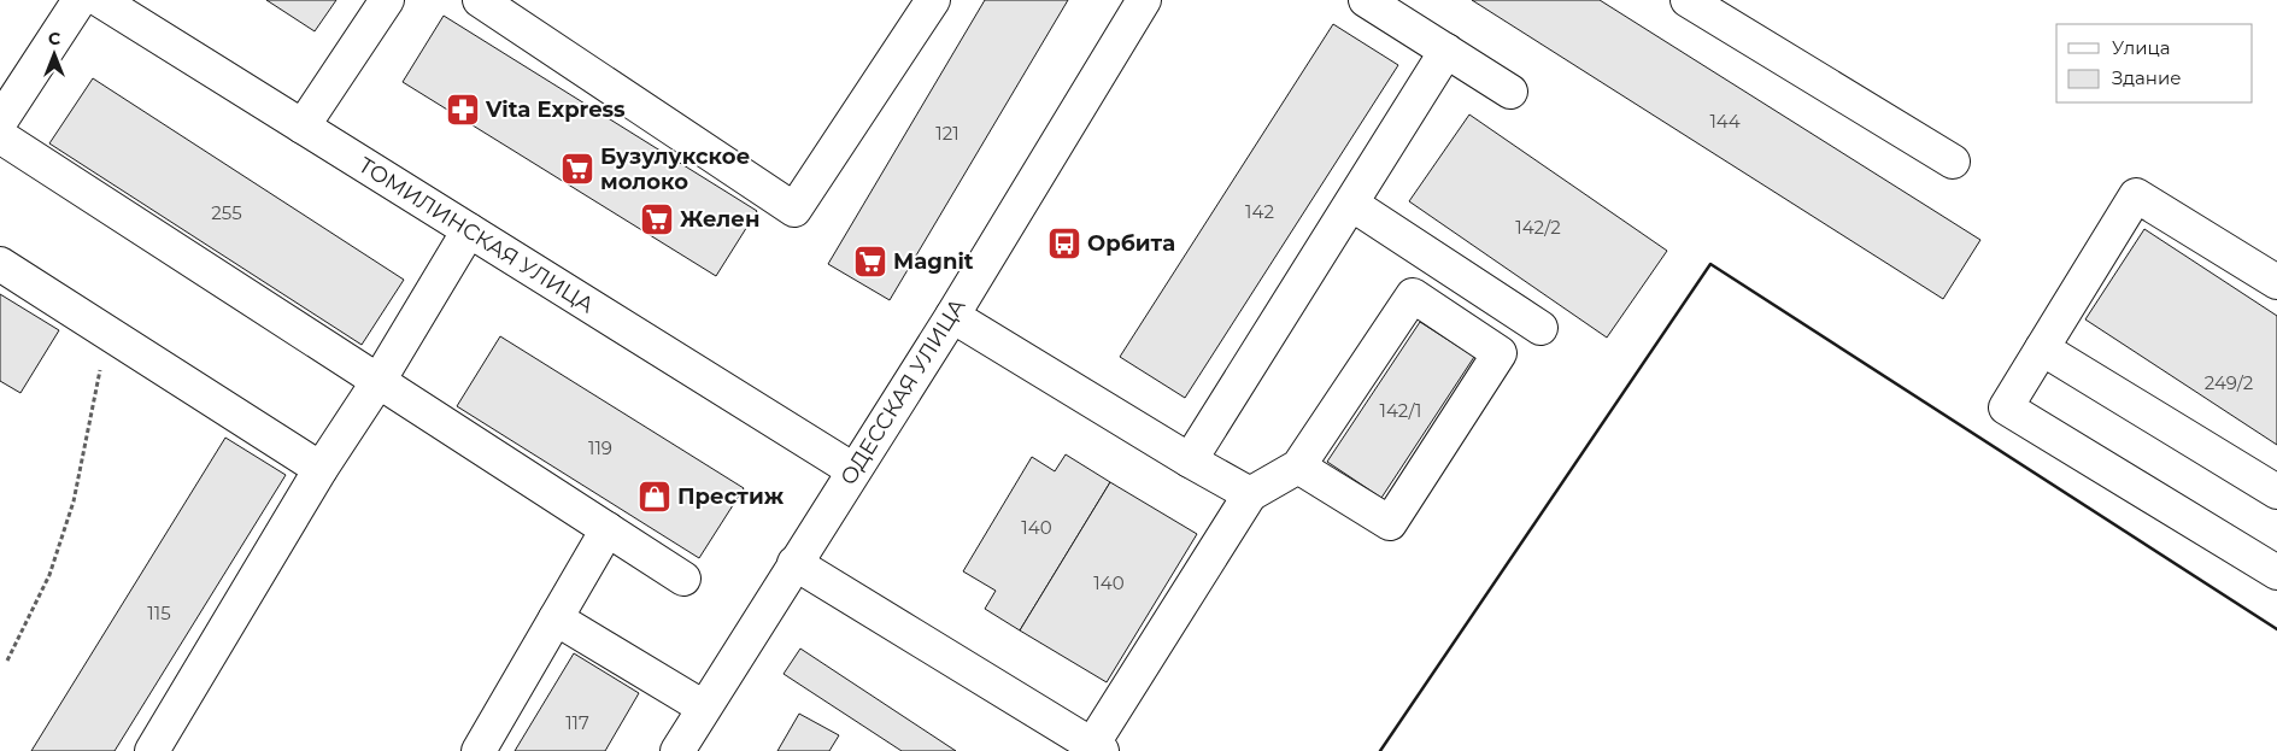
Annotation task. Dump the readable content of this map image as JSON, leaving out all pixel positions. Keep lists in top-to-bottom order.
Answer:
{
  "streets": {
    "street": ["ТОМИЛИНСКАЯ УЛИЦА", "ОДЕССКАЯ УЛИЦА"]
  },
  "crossings": [
    ["ТОМИЛИНСКАЯ УЛИЦА", "ОДЕССКАЯ УЛИЦА"]
  ],
  "places": {
    "pharmacy": ["Vita Express"],
    "supermarket": ["Бузулукское молоко", "Желен", "Magnit"],
    "bus stop": ["Орбита"],
    "shop": ["Престиж"]
  },
  "house_numbers": [
    "144",
    "121",
    "142",
    "255",
    "142/2",
    "249/2",
    "142/1",
    "119",
    "140",
    "140",
    "115",
    "117"
  ],
  "legend": ["Улица", "Здание"],
  "north": "top"
}
